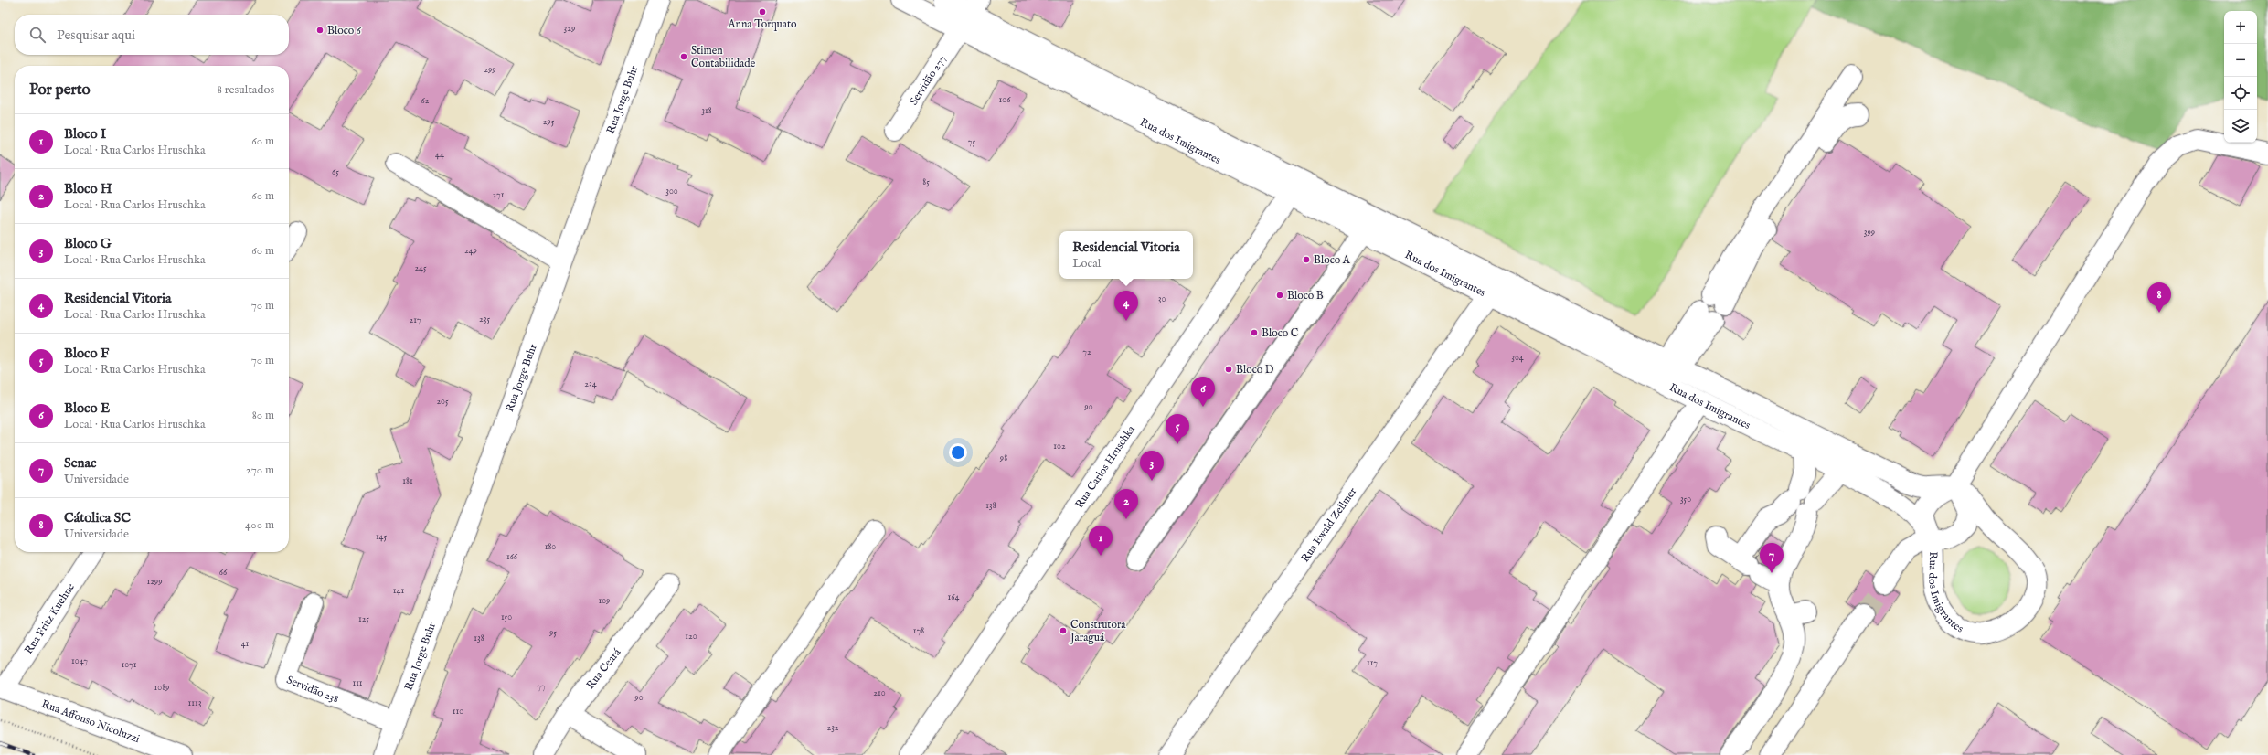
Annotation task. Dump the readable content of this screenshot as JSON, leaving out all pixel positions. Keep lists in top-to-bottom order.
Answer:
{
  "streets": {
    "street": [
      "Servidão 277",
      "Rua Jorge Buhr",
      "Rua dos Imigrantes",
      "Rua Carlos Hruschka",
      "Rua Ewald Zellmer",
      "Rua Fritz Kuehne",
      "Rua Ceará",
      "Servidão 238",
      "Rua Affonso Nicoluzzi"
    ]
  },
  "crossings": [
    ["Servidão 277", "Rua dos Imigrantes"],
    ["Rua Jorge Buhr", "Servidão 238"],
    ["Rua dos Imigrantes", "Rua Carlos Hruschka"],
    ["Rua dos Imigrantes", "Rua Ewald Zellmer"],
    ["Rua Fritz Kuehne", "Rua Affonso Nicoluzzi"]
  ],
  "places": [
    "Anna Torquato",
    "Bloco 6",
    "Stimen Contabilidade",
    "Bloco A",
    "Bloco B",
    "Bloco C",
    "Bloco D",
    "Construtora Jaraguá"
  ],
  "house_numbers": [
    "329",
    "299",
    "106",
    "62",
    "318",
    "295",
    "75",
    "44",
    "65",
    "85",
    "300",
    "271",
    "399",
    "249",
    "245",
    "30",
    "235",
    "217",
    "72",
    "304",
    "234",
    "205",
    "90",
    "102",
    "98",
    "181",
    "350",
    "138",
    "145",
    "180",
    "166",
    "66",
    "1299",
    "141",
    "164",
    "109",
    "150",
    "125",
    "178",
    "95",
    "120",
    "138",
    "41",
    "1047",
    "117",
    "1071",
    "111",
    "77",
    "1089",
    "210",
    "90",
    "1113",
    "110",
    "232"
  ],
  "page": {
    "map_buttons": ["+", "−"],
    "search": "Pesquisar aqui",
    "heading": ["Por perto", "8 resultados"],
    "list": [
      {
        "mark": "1",
        "name": "Bloco I",
        "note": "Local · Rua Carlos Hruschka",
        "value": "60 m"
      },
      {
        "mark": "2",
        "name": "Bloco H",
        "note": "Local · Rua Carlos Hruschka",
        "value": "60 m"
      },
      {
        "mark": "3",
        "name": "Bloco G",
        "note": "Local · Rua Carlos Hruschka",
        "value": "60 m"
      },
      {
        "mark": "4",
        "name": "Residencial Vitoria",
        "note": "Local · Rua Carlos Hruschka",
        "value": "70 m"
      },
      {
        "mark": "5",
        "name": "Bloco F",
        "note": "Local · Rua Carlos Hruschka",
        "value": "70 m"
      },
      {
        "mark": "6",
        "name": "Bloco E",
        "note": "Local · Rua Carlos Hruschka",
        "value": "80 m"
      },
      {
        "mark": "7",
        "name": "Senac",
        "note": "Universidade",
        "value": "270 m"
      },
      {
        "mark": "8",
        "name": "Cátolica SC",
        "note": "Universidade",
        "value": "400 m"
      }
    ],
    "popup": ["Residencial Vitoria", "Local"],
    "pins": [
      "8",
      "4",
      "6",
      "5",
      "3",
      "2",
      "1",
      "7"
    ]
  }
}
